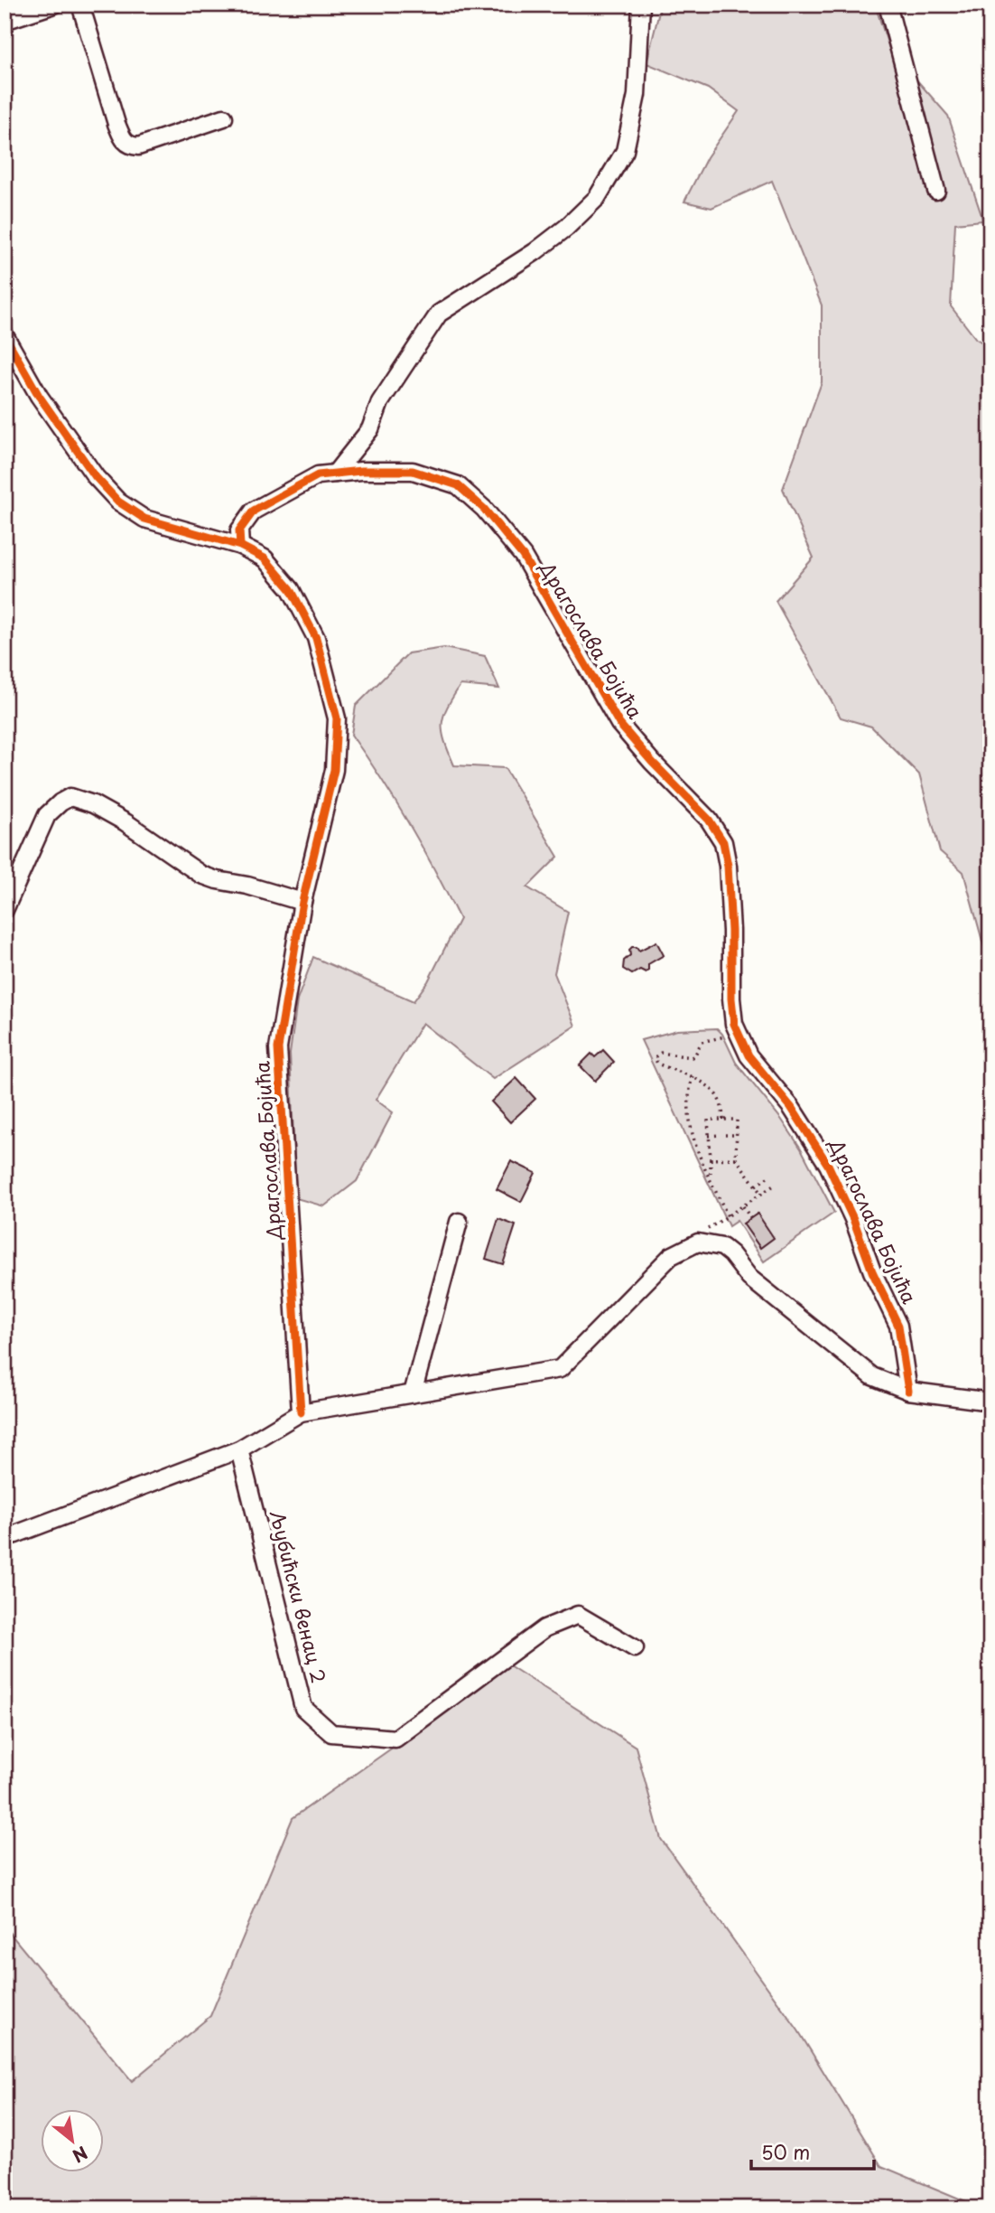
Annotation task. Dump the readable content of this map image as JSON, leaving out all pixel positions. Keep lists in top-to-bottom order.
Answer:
{
  "streets": {
    "street": ["Драгослава Бојића", "Љубићски венац 2"]
  },
  "scale_bar": "50 m",
  "north": "bottom right"
}
